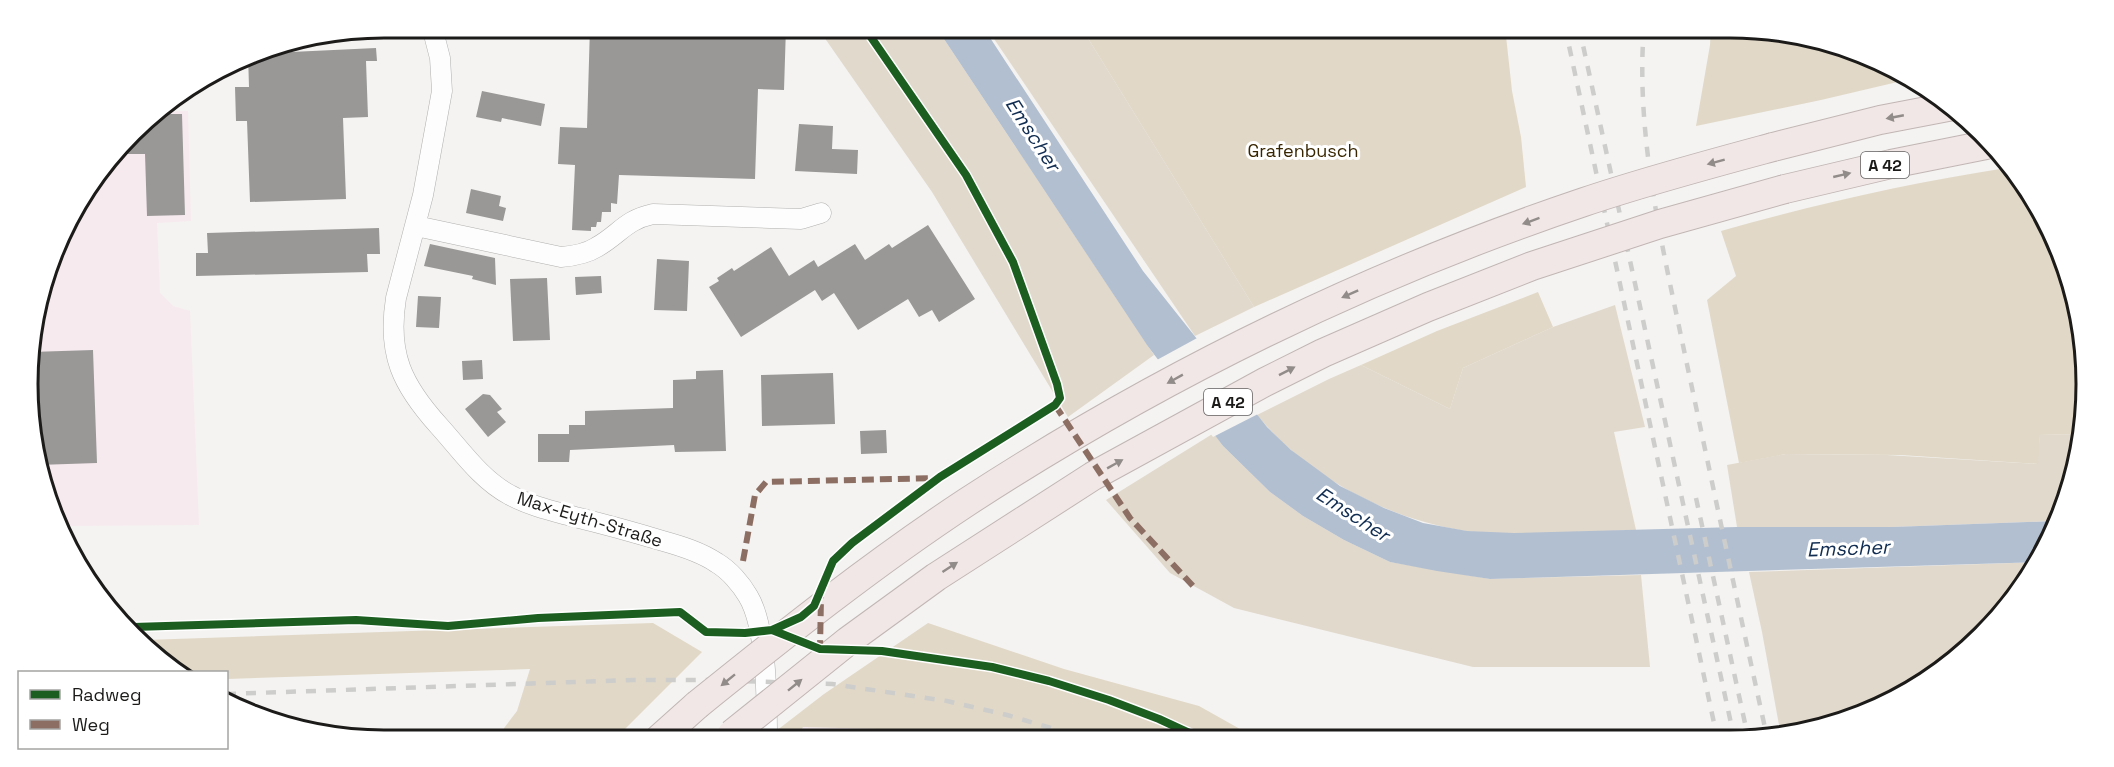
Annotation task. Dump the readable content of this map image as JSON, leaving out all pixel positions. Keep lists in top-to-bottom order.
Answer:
{
  "streets": {
    "highway": ["A 42"],
    "street": ["Max-Eyth-Straße"]
  },
  "water": ["Emscher"],
  "parks": ["Grafenbusch"],
  "legend": ["Radweg", "Weg"]
}
